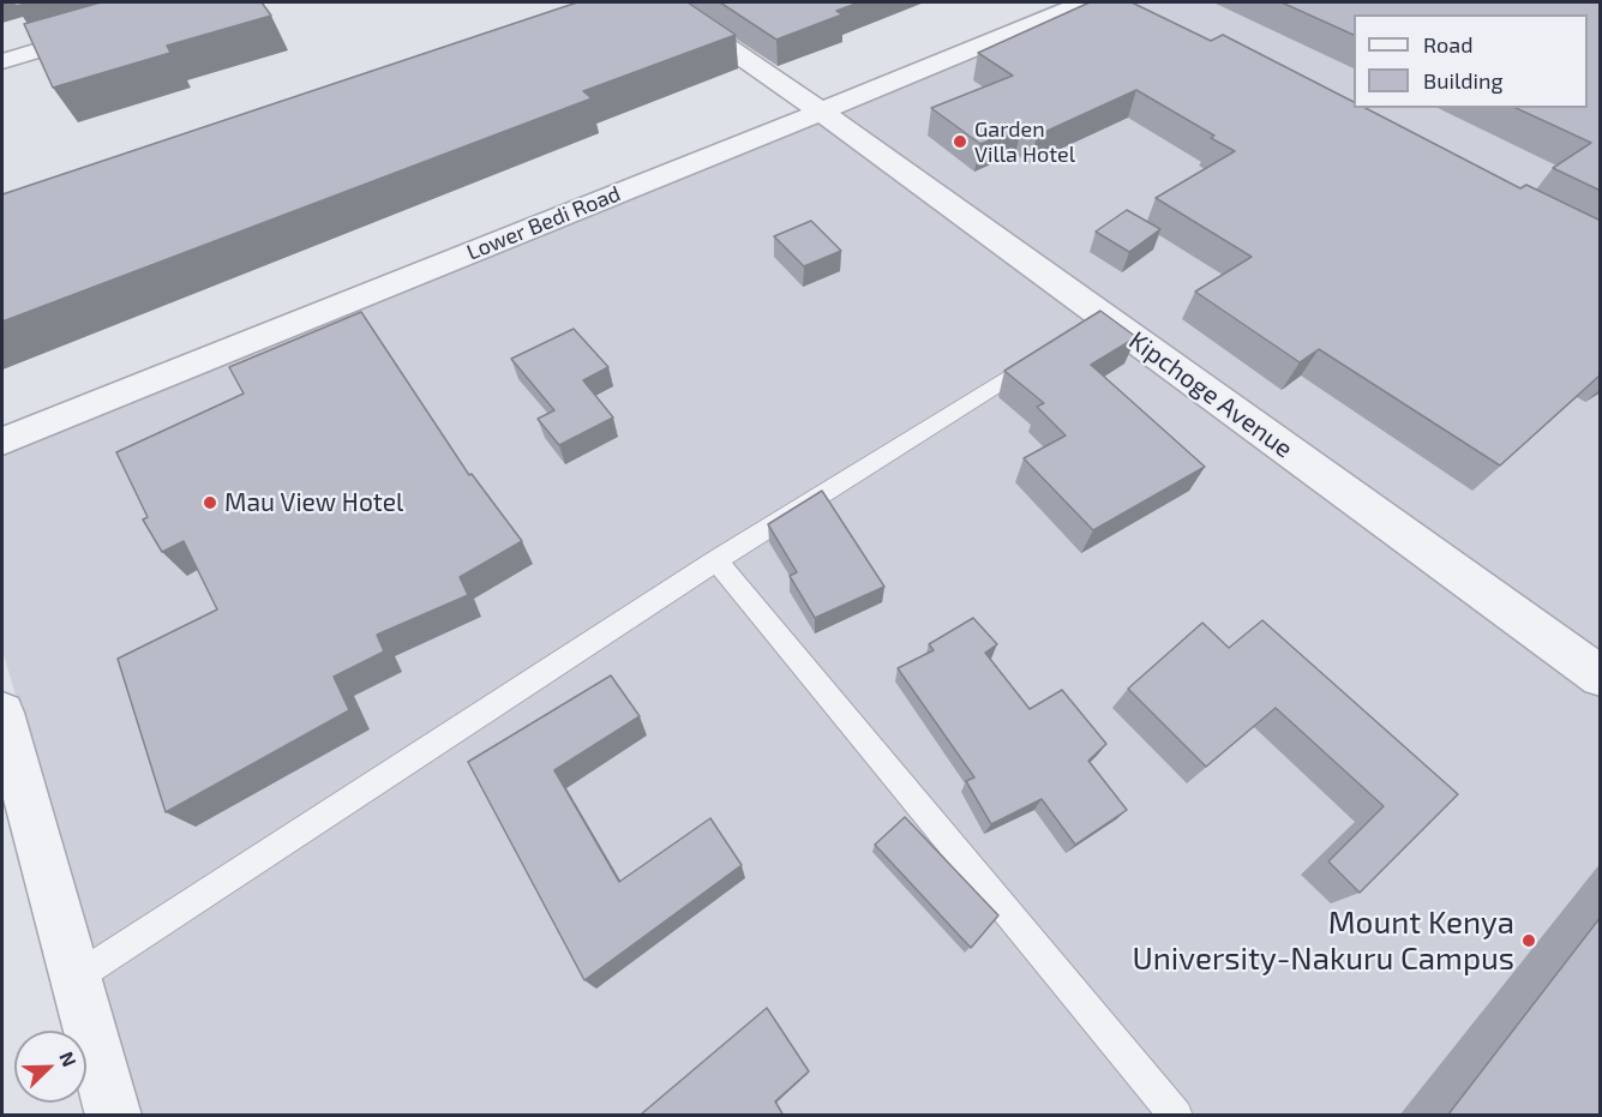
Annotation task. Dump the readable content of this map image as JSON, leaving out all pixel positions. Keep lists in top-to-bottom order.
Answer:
{
  "streets": {
    "street": ["Lower Bedi Road", "Kipchoge Avenue"]
  },
  "crossings": [
    ["Lower Bedi Road", "Kipchoge Avenue"]
  ],
  "places": ["Garden Villa Hotel", "Mau View Hotel", "Mount Kenya University-Nakuru Campus"],
  "legend": ["Road", "Building"],
  "north": "top right"
}
